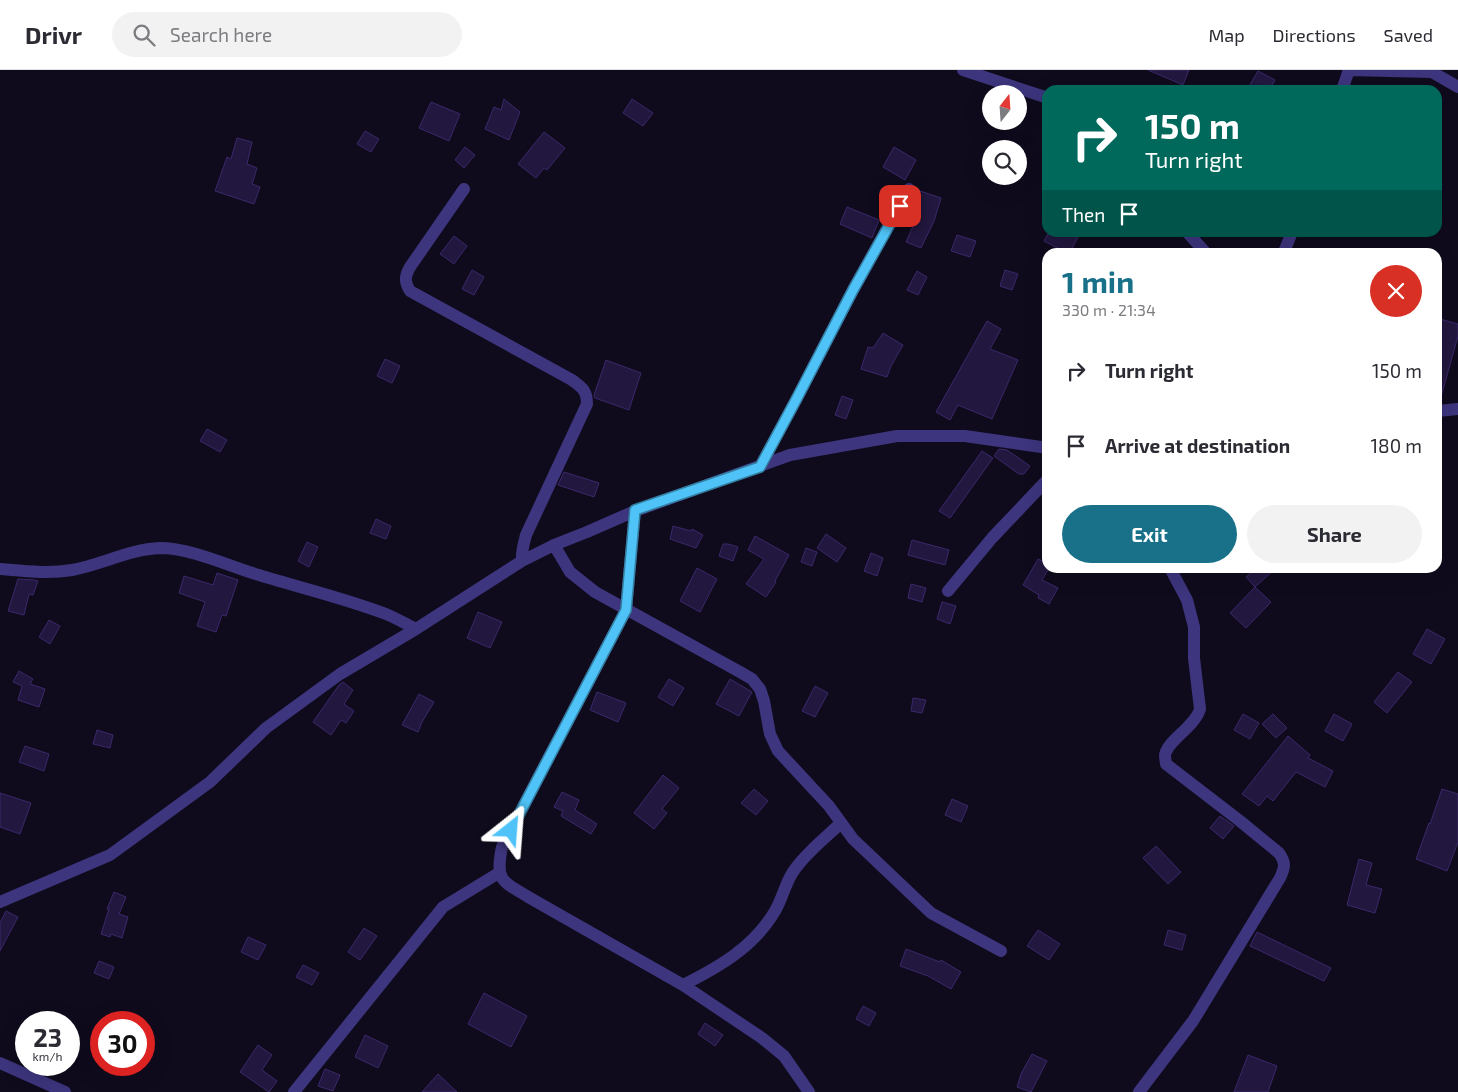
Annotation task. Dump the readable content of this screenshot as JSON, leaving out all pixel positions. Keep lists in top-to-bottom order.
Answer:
{
  "north": "top",
  "page": {
    "header": "Drivr",
    "search": "Search here",
    "nav": ["Map", "Directions", "Saved"],
    "turn": ["150 m", "Turn right"],
    "then": "Then",
    "heading": ["1 min", "330 m · 21:34"],
    "list": [
      {
        "name": "Turn right",
        "value": "150 m"
      },
      {
        "name": "Arrive at destination",
        "value": "180 m"
      }
    ],
    "buttons": ["Exit", "Share"],
    "speed": "23 km/h",
    "limit": "30"
  }
}
